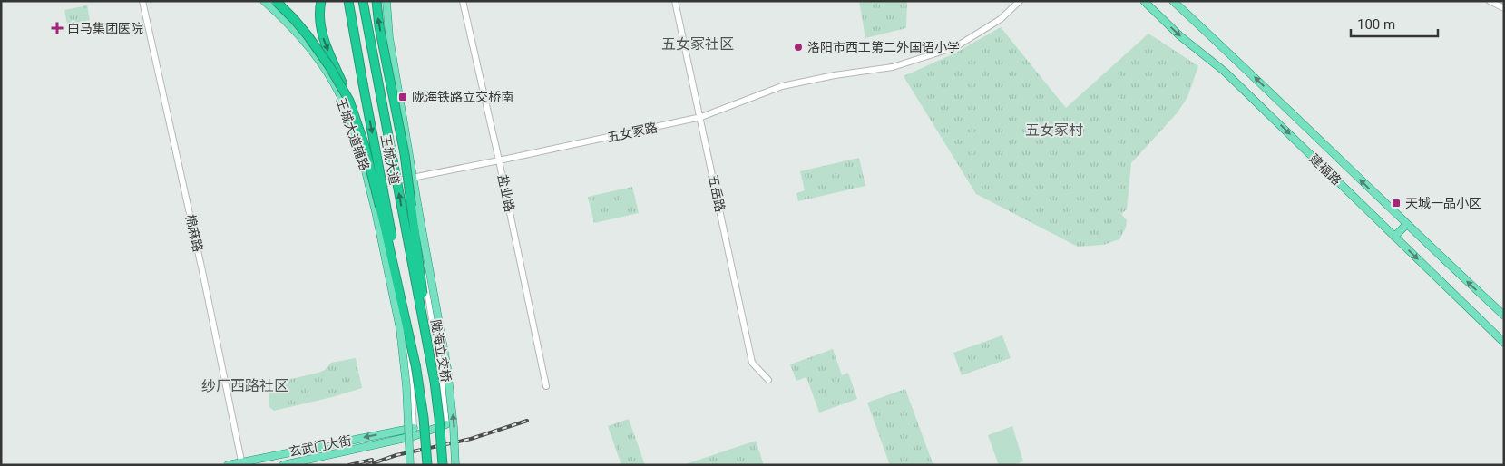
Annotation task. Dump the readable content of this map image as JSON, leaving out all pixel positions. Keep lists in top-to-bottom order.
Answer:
{
  "streets": {
    "highway": ["王城大道", "陇海立交桥"],
    "main road": ["王城大道辅路", "建福路", "玄武门大街"],
    "street": [
      "五女冢路",
      "盐业路",
      "五岳路",
      "棉麻路"
    ]
  },
  "crossings": [
    ["五女冢路", "王城大道辅路"],
    ["五女冢路", "盐业路"],
    ["五女冢路", "五岳路"],
    ["王城大道", "陇海立交桥"],
    ["棉麻路", "玄武门大街"]
  ],
  "districts": ["五女冢社区", "五女冢村", "纱厂西路社区"],
  "places": {
    "health": ["白马集团医院"],
    "other": ["洛阳市西工第二外国语小学"],
    "transit": ["陇海铁路立交桥南", "天城一品小区"]
  },
  "scale_bar": "100 m"
}
